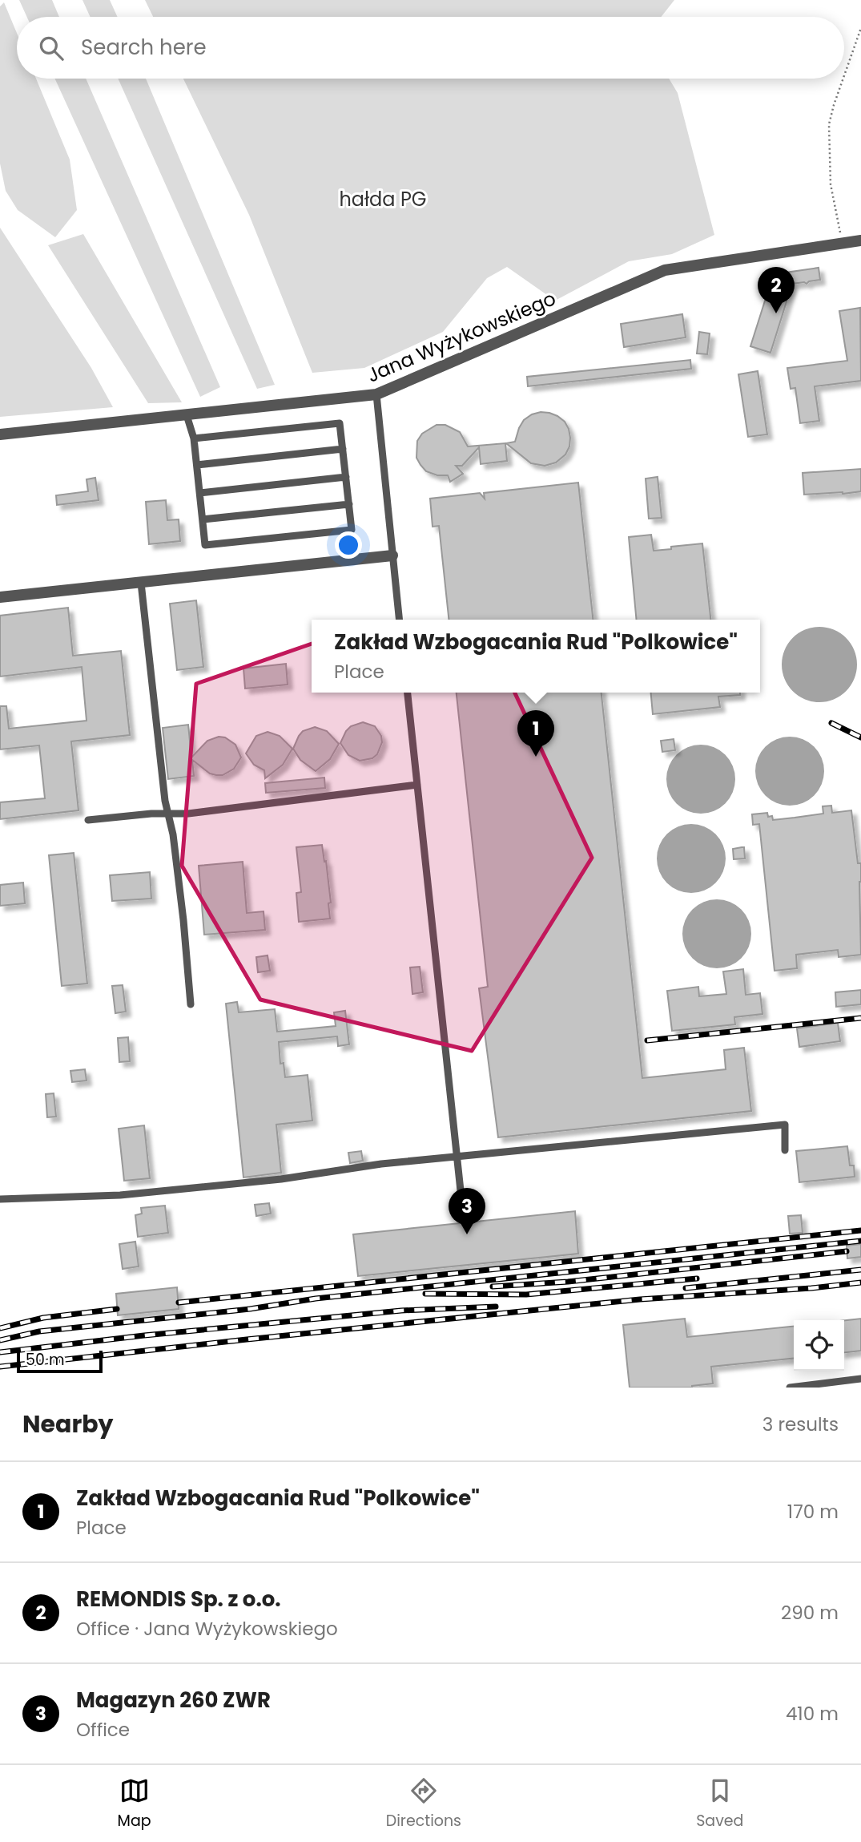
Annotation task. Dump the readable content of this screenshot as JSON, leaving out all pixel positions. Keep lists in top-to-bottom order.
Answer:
{
  "streets": {
    "street": ["Jana Wyżykowskiego"]
  },
  "parks": ["hałda PG"],
  "scale_bar": "50 m",
  "page": {
    "search": "Search here",
    "pins": ["2", "1", "3"],
    "popup": ["Zakład Wzbogacania Rud \"Polkowice\"", "Place"],
    "scale": "50 m",
    "heading": ["Nearby", "3 results"],
    "list": [
      {
        "mark": "1",
        "name": "Zakład Wzbogacania Rud \"Polkowice\"",
        "note": "Place",
        "value": "170 m"
      },
      {
        "mark": "2",
        "name": "REMONDIS Sp. z o.o.",
        "note": "Office · Jana Wyżykowskiego",
        "value": "290 m"
      },
      {
        "mark": "3",
        "name": "Magazyn 260 ZWR",
        "note": "Office",
        "value": "410 m"
      }
    ],
    "nav": ["Map", "Directions", "Saved"]
  }
}
